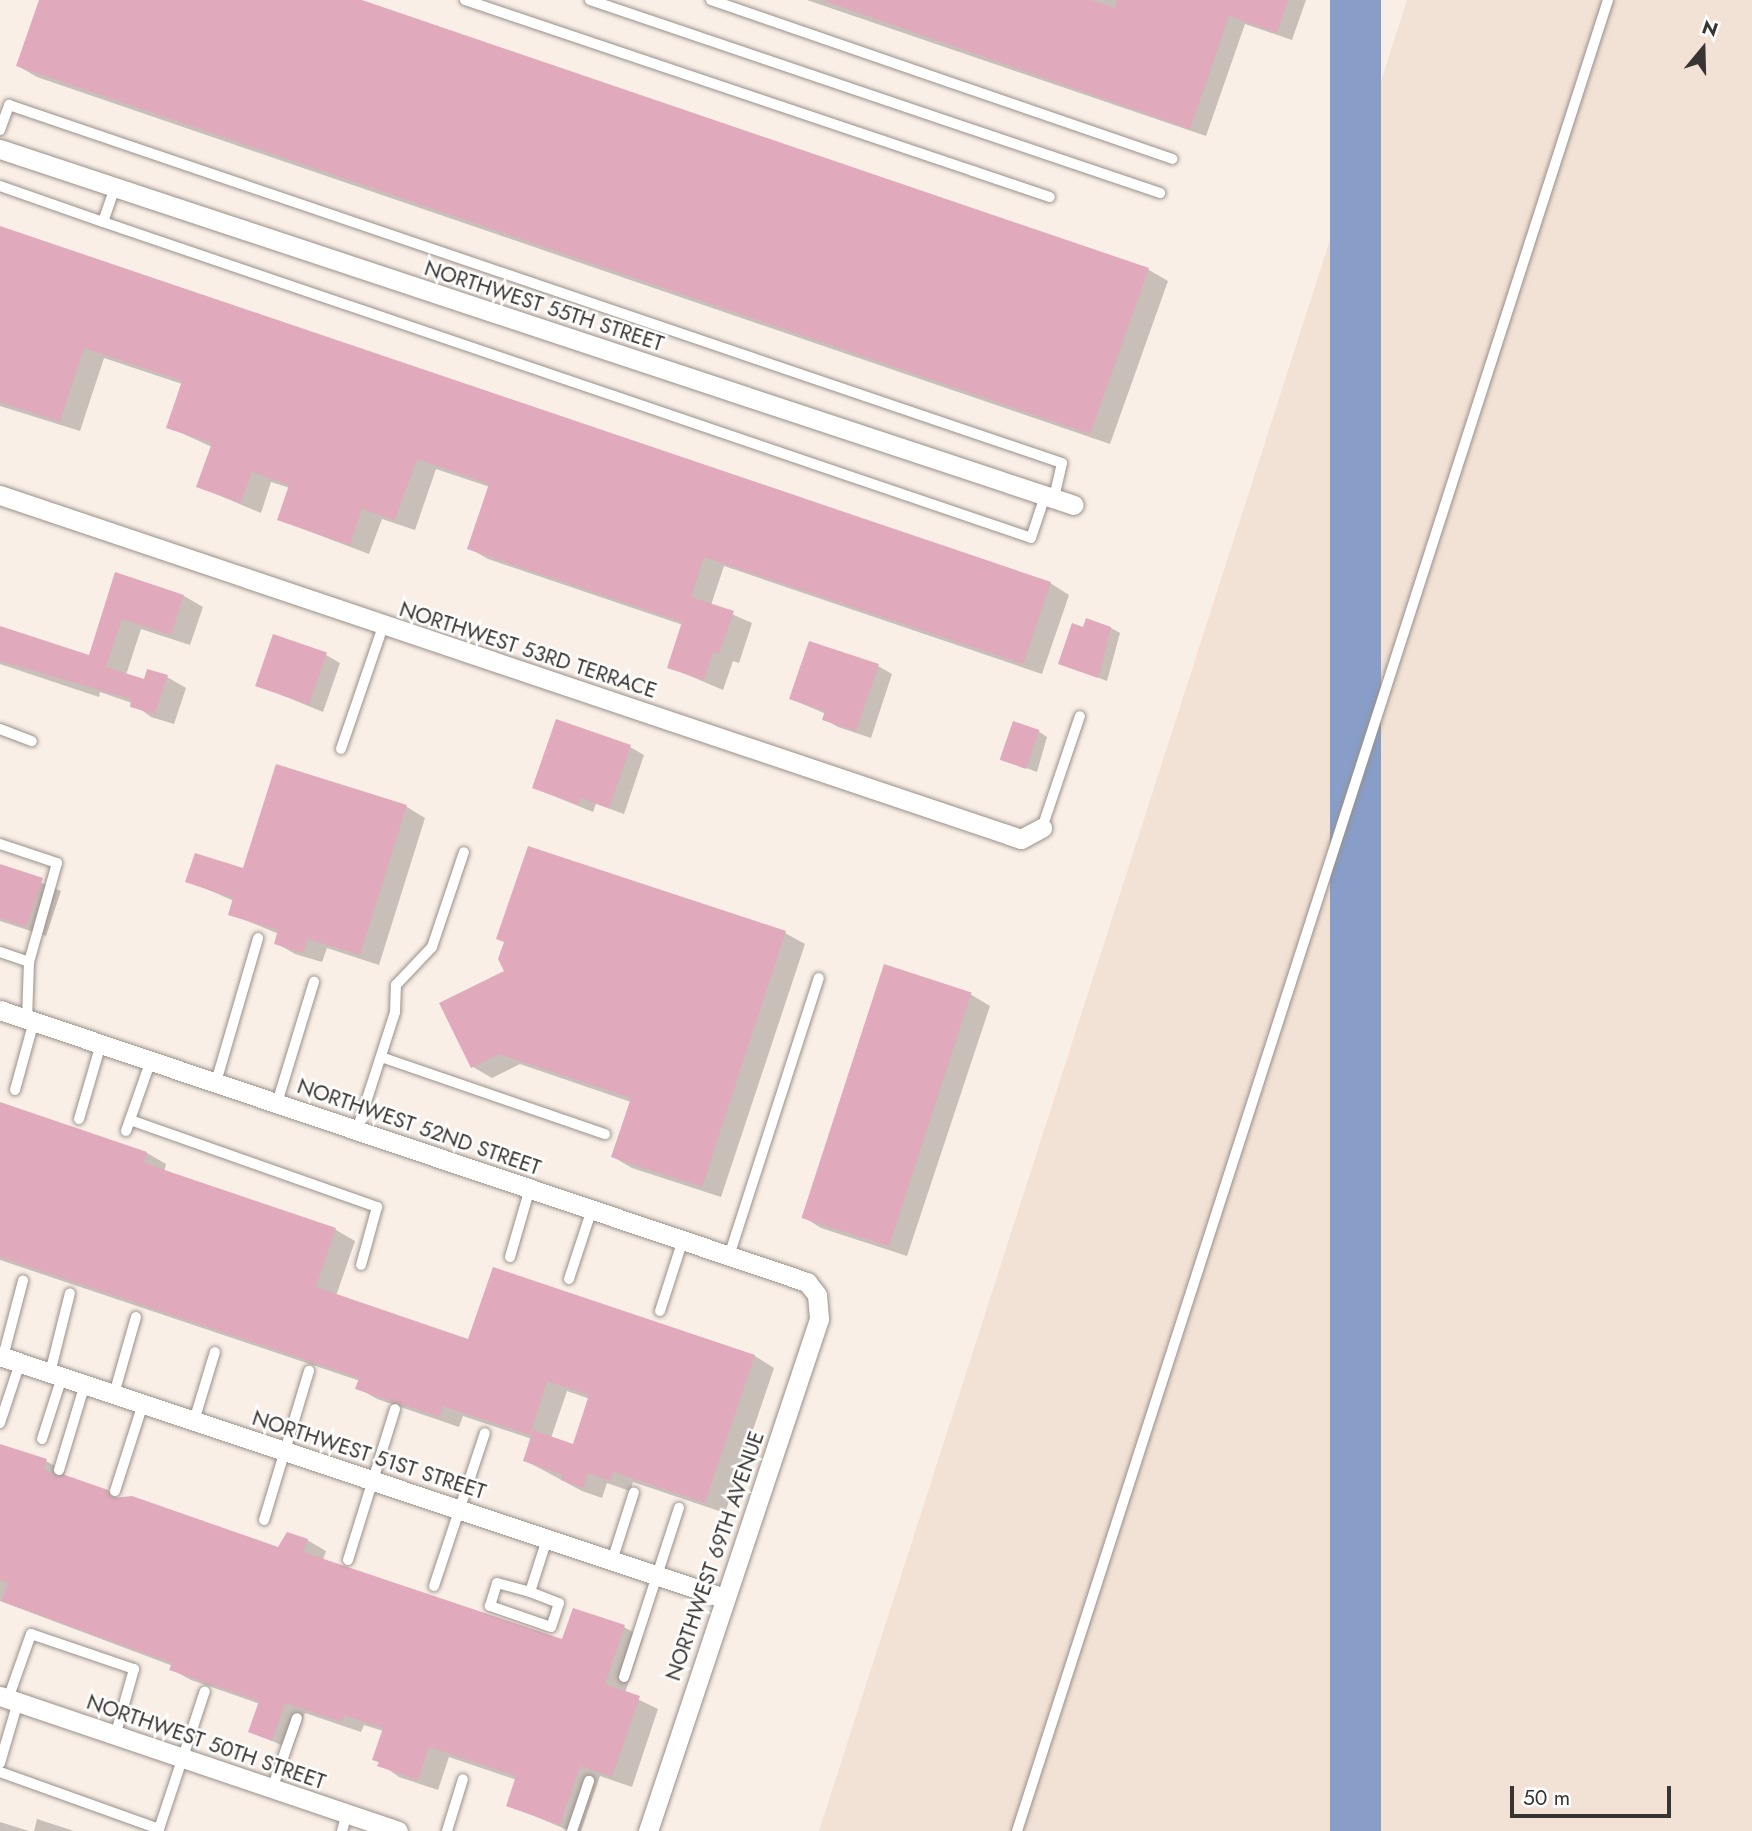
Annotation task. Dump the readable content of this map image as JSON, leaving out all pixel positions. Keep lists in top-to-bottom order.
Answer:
{
  "streets": {
    "street": [
      "NORTHWEST 55TH STREET",
      "NORTHWEST 53RD TERRACE",
      "NORTHWEST 52ND STREET",
      "NORTHWEST 51ST STREET",
      "NORTHWEST 69TH AVENUE",
      "NORTHWEST 50TH STREET"
    ]
  },
  "crossings": [
    ["NORTHWEST 52ND STREET", "NORTHWEST 69TH AVENUE"],
    ["NORTHWEST 51ST STREET", "NORTHWEST 69TH AVENUE"]
  ],
  "scale_bar": "50 m",
  "north": "top"
}
